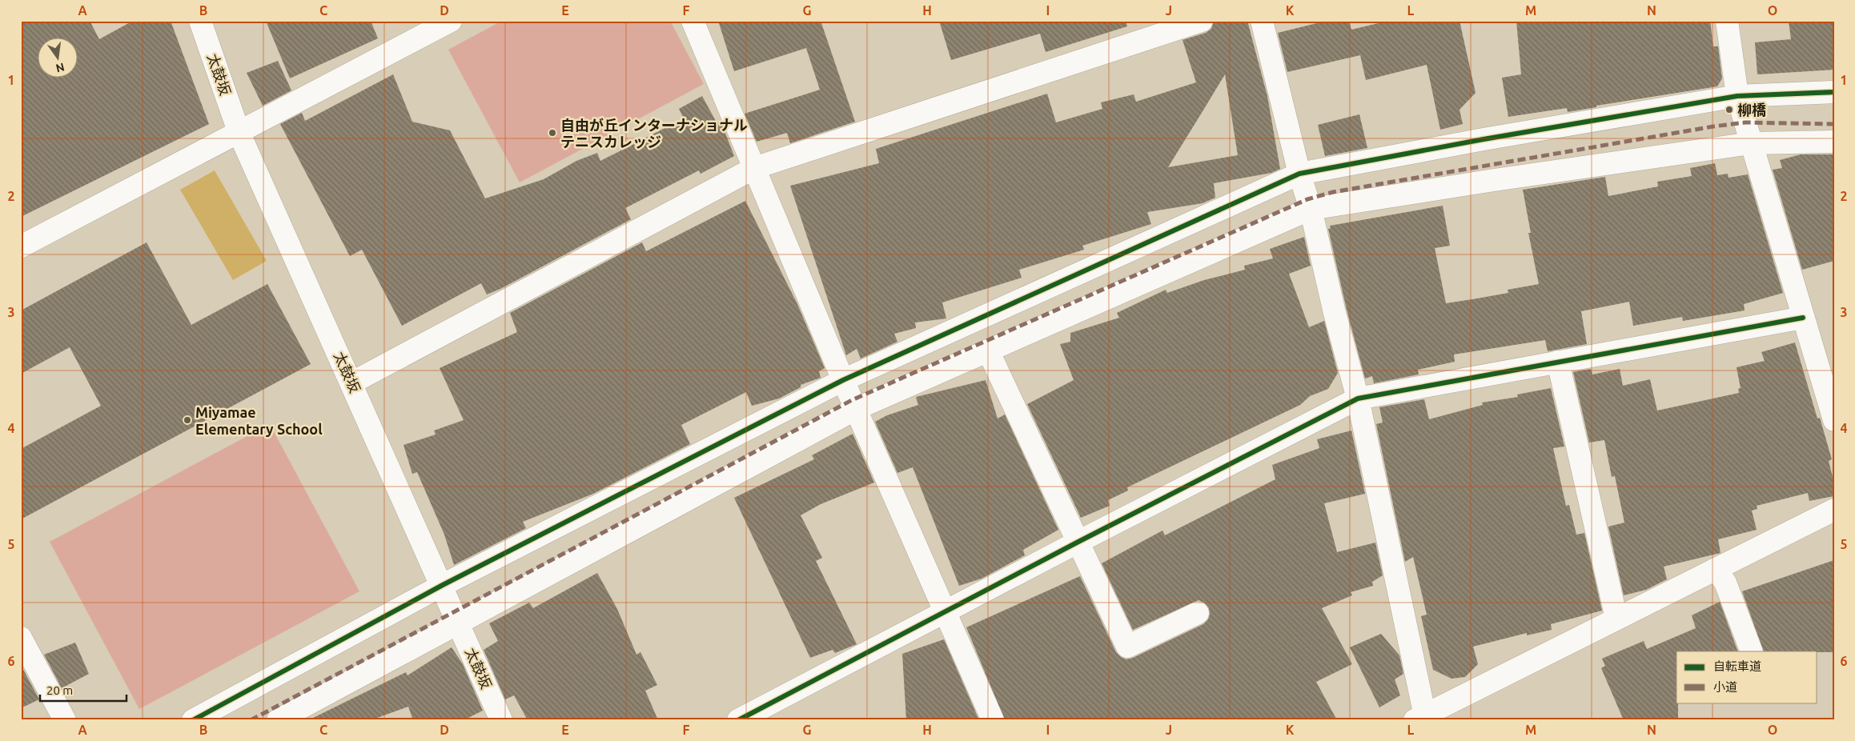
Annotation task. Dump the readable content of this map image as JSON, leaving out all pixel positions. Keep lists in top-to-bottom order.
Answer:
{
  "streets": {
    "street": ["太鼓坂"]
  },
  "places": ["柳橋", "自由が丘インターナショナル テニスカレッジ", "Miyamae Elementary School"],
  "legend": ["自転車道", "小道"],
  "scale_bar": "20 m",
  "north": "bottom",
  "grid": {
    "columns": [
      "A",
      "B",
      "C",
      "D",
      "E",
      "F",
      "G",
      "H",
      "I",
      "J",
      "K",
      "L",
      "M",
      "N",
      "O"
    ],
    "rows": [
      "1",
      "2",
      "3",
      "4",
      "5",
      "6"
    ]
  }
}
